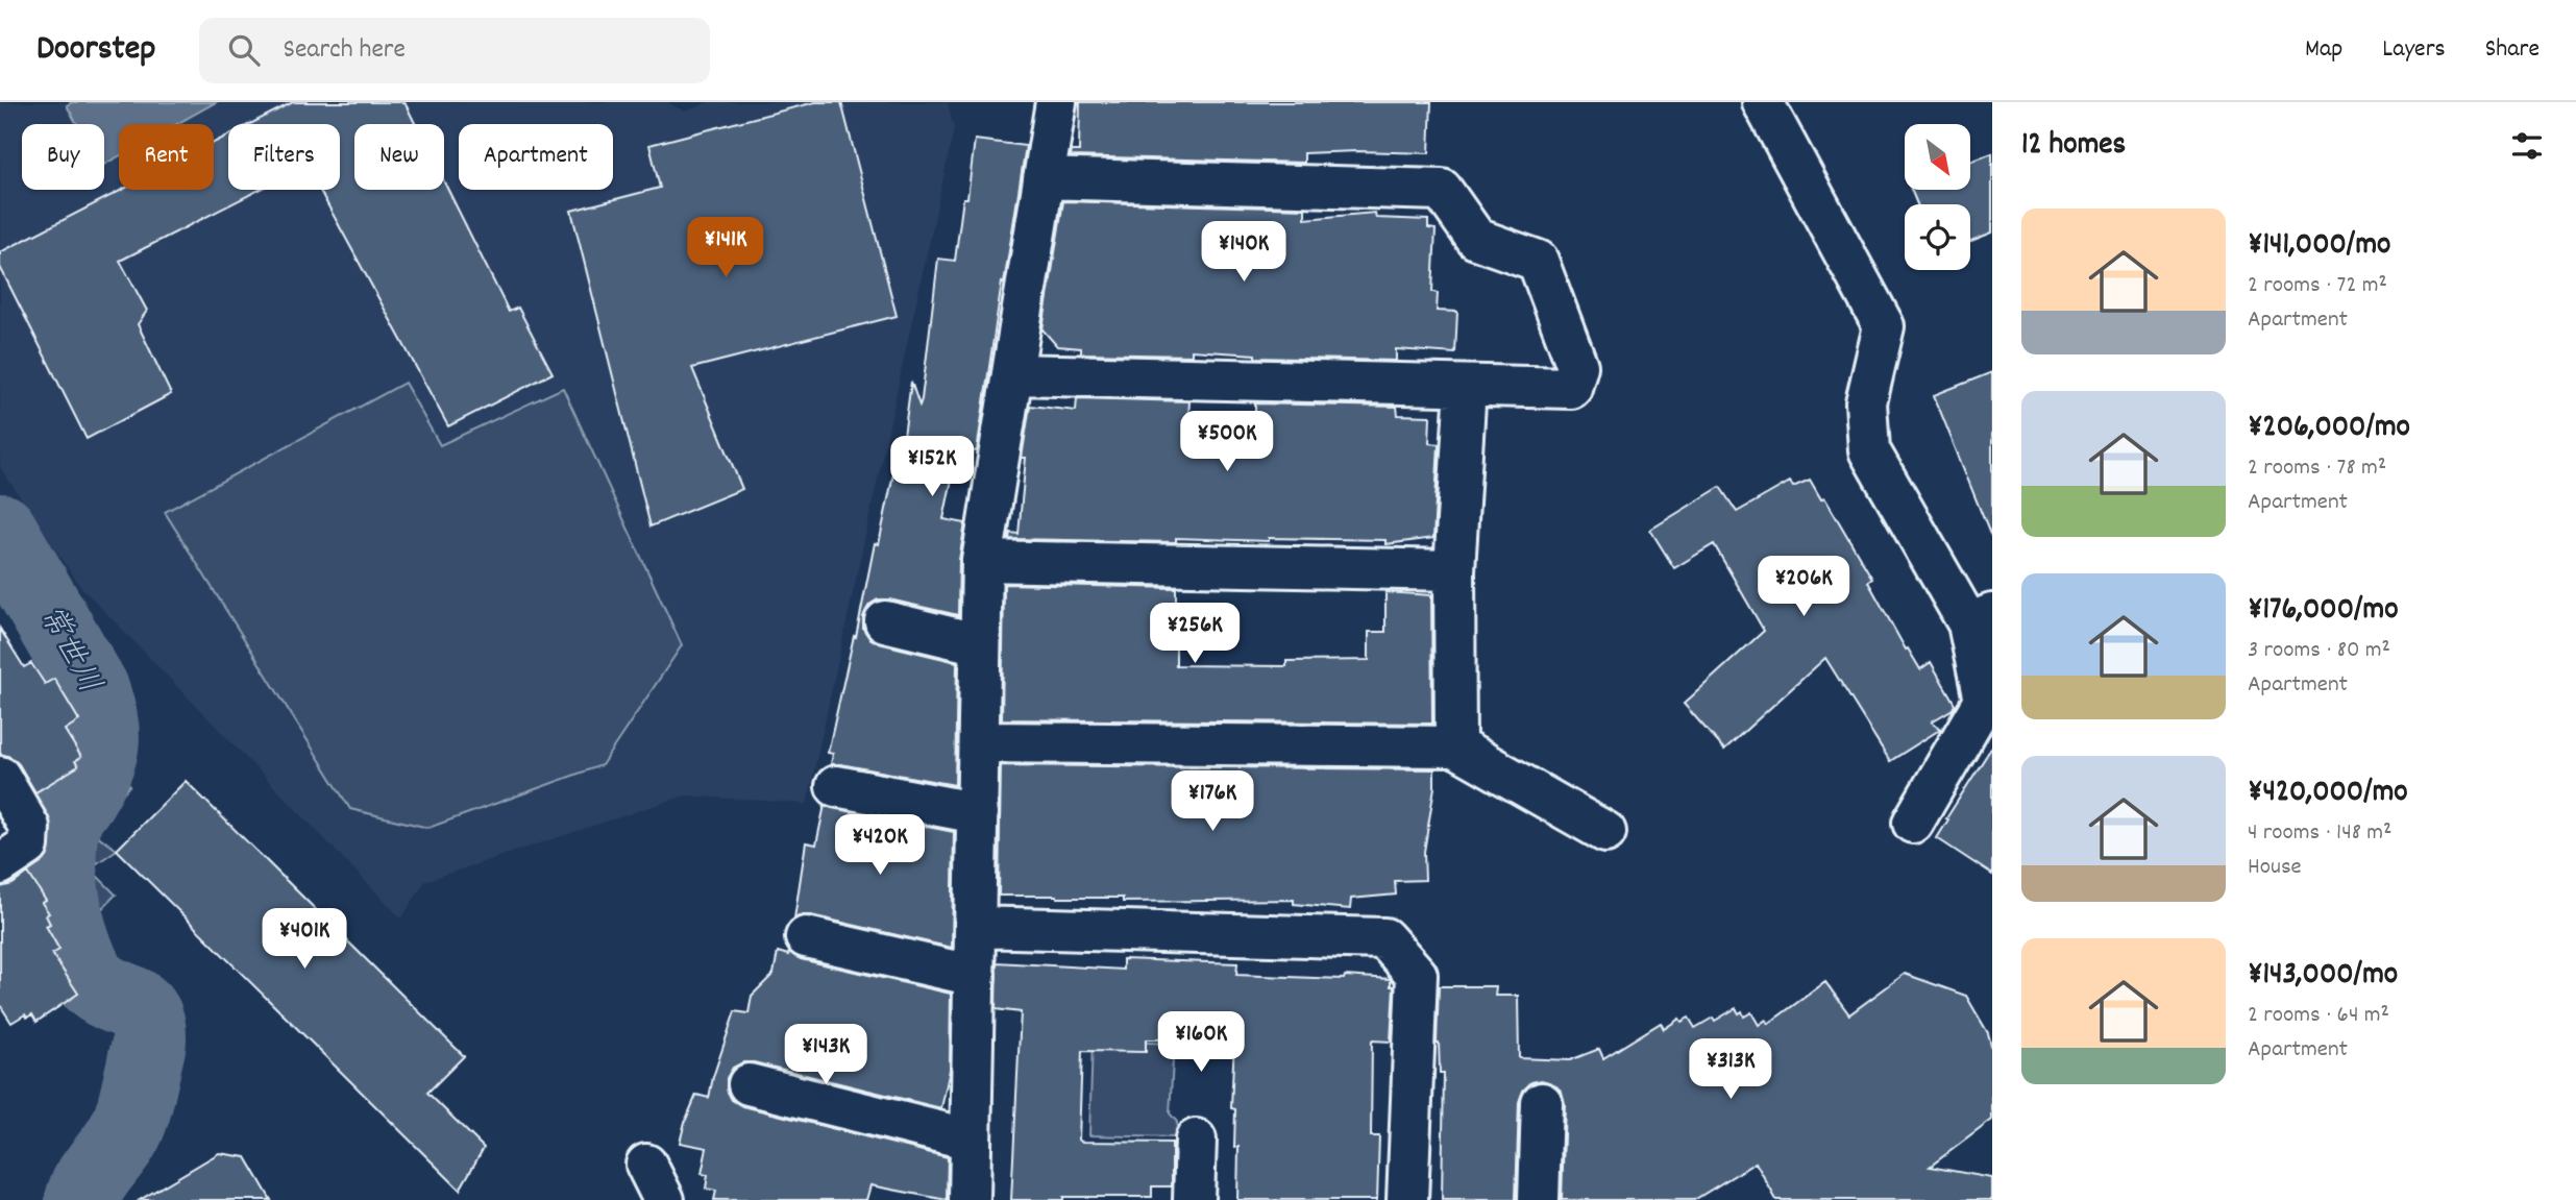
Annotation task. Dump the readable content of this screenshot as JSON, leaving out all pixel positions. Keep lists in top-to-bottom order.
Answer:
{
  "water": ["常世川"],
  "north": "bottom right",
  "page": {
    "header": "Doorstep",
    "search": "Search here",
    "nav": ["Map", "Layers", "Share"],
    "heading": "12 homes",
    "chip": [
      "Buy",
      "Rent",
      "Filters",
      "New",
      "Apartment"
    ],
    "list": [
      {
        "name": "¥141,000/mo",
        "note": "2 rooms · 72 m² · Apartment"
      },
      {
        "name": "¥206,000/mo",
        "note": "2 rooms · 78 m² · Apartment"
      },
      {
        "name": "¥176,000/mo",
        "note": "3 rooms · 80 m² · Apartment"
      },
      {
        "name": "¥420,000/mo",
        "note": "4 rooms · 148 m² · House"
      },
      {
        "name": "¥143,000/mo",
        "note": "2 rooms · 64 m² · Apartment"
      }
    ],
    "price": [
      "¥141K",
      "¥140K",
      "¥500K",
      "¥152K",
      "¥206K",
      "¥256K",
      "¥176K",
      "¥420K",
      "¥401K",
      "¥160K",
      "¥143K",
      "¥313K"
    ]
  }
}
